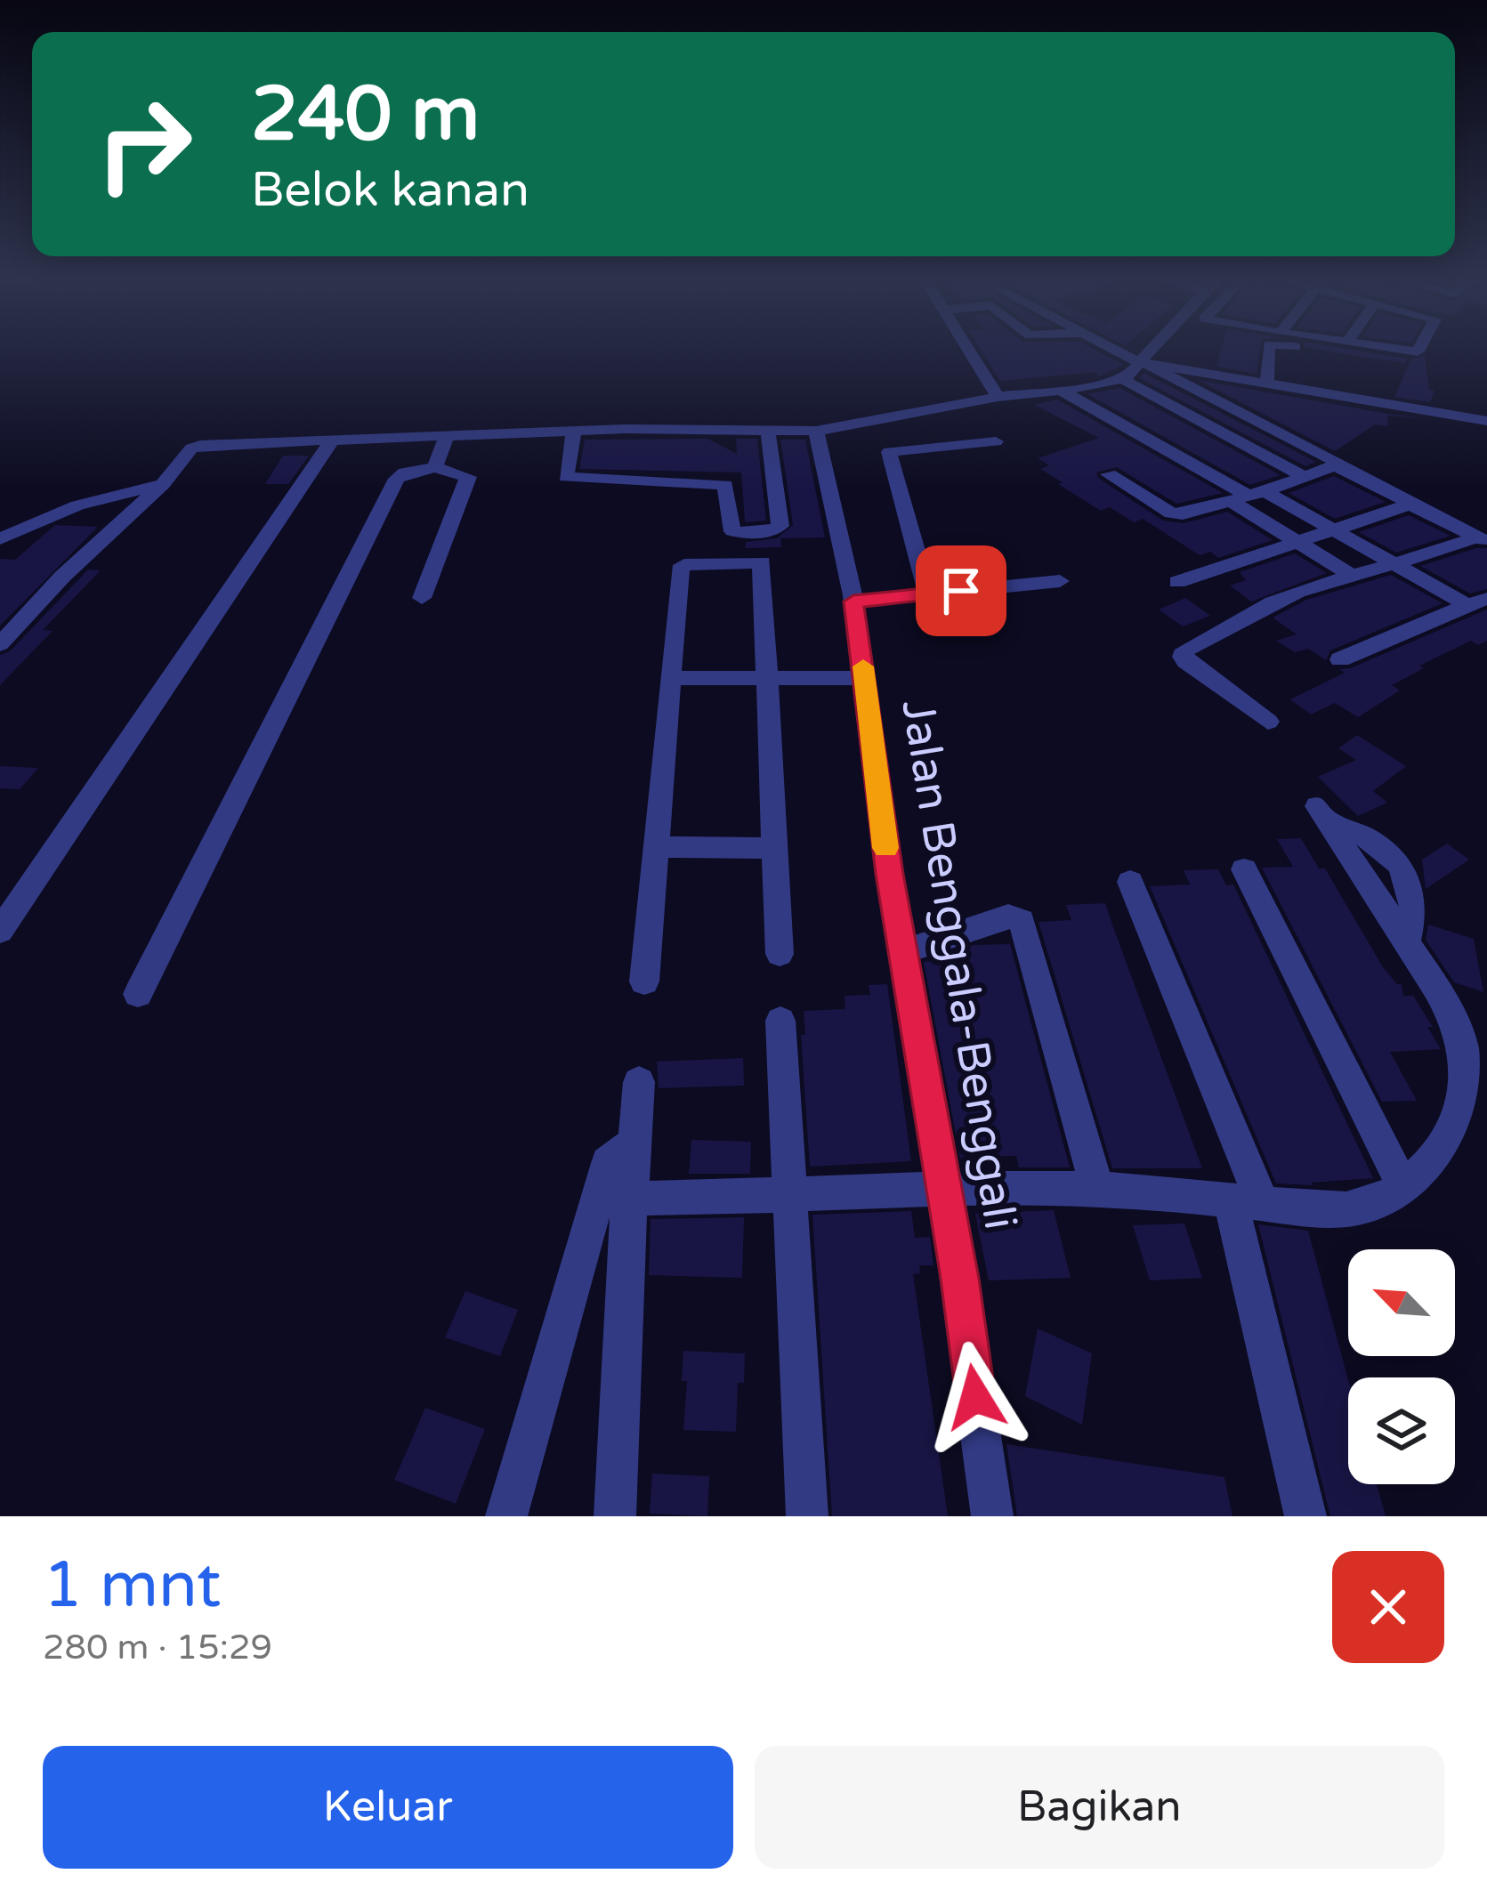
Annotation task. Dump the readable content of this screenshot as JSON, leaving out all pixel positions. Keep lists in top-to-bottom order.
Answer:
{
  "streets": {
    "street": ["Jalan Benggala-Benggali"]
  },
  "north": "top left",
  "page": {
    "turn": ["240 m", "Belok kanan"],
    "heading": ["1 mnt", "280 m · 15:29"],
    "buttons": ["Keluar", "Bagikan"]
  }
}
